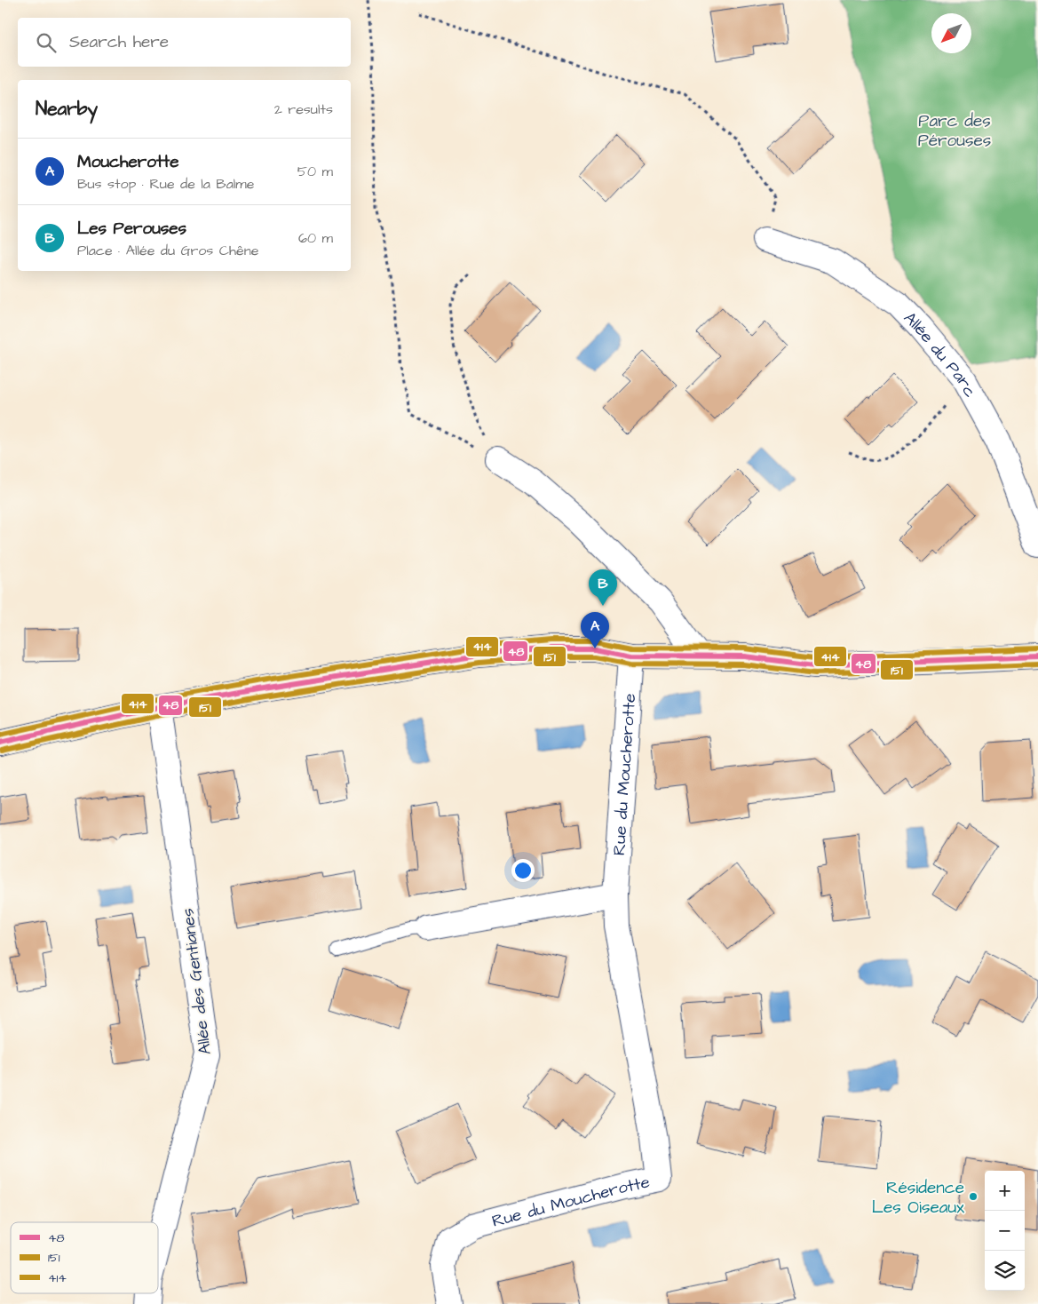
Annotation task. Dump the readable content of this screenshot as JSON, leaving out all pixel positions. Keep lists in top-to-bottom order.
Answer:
{
  "streets": {
    "street": ["Allée du Parc", "Rue du Moucherotte", "Allée des Gentianes"]
  },
  "parks": ["Parc des Pérouses"],
  "places": ["Résidence Les Oiseaux"],
  "lines": ["transit line 414", "transit line 48", "transit line 151"],
  "legend": ["48", "151", "414"],
  "north": "bottom left",
  "page": {
    "search": "Search here",
    "heading": ["Nearby", "2 results"],
    "list": [
      {
        "mark": "A",
        "name": "Moucherotte",
        "note": "Bus stop · Rue de la Balme",
        "value": "50 m"
      },
      {
        "mark": "B",
        "name": "Les Perouses",
        "note": "Place · Allée du Gros Chêne",
        "value": "60 m"
      }
    ],
    "pins": ["B", "A"],
    "map_buttons": ["+", "−"]
  }
}
